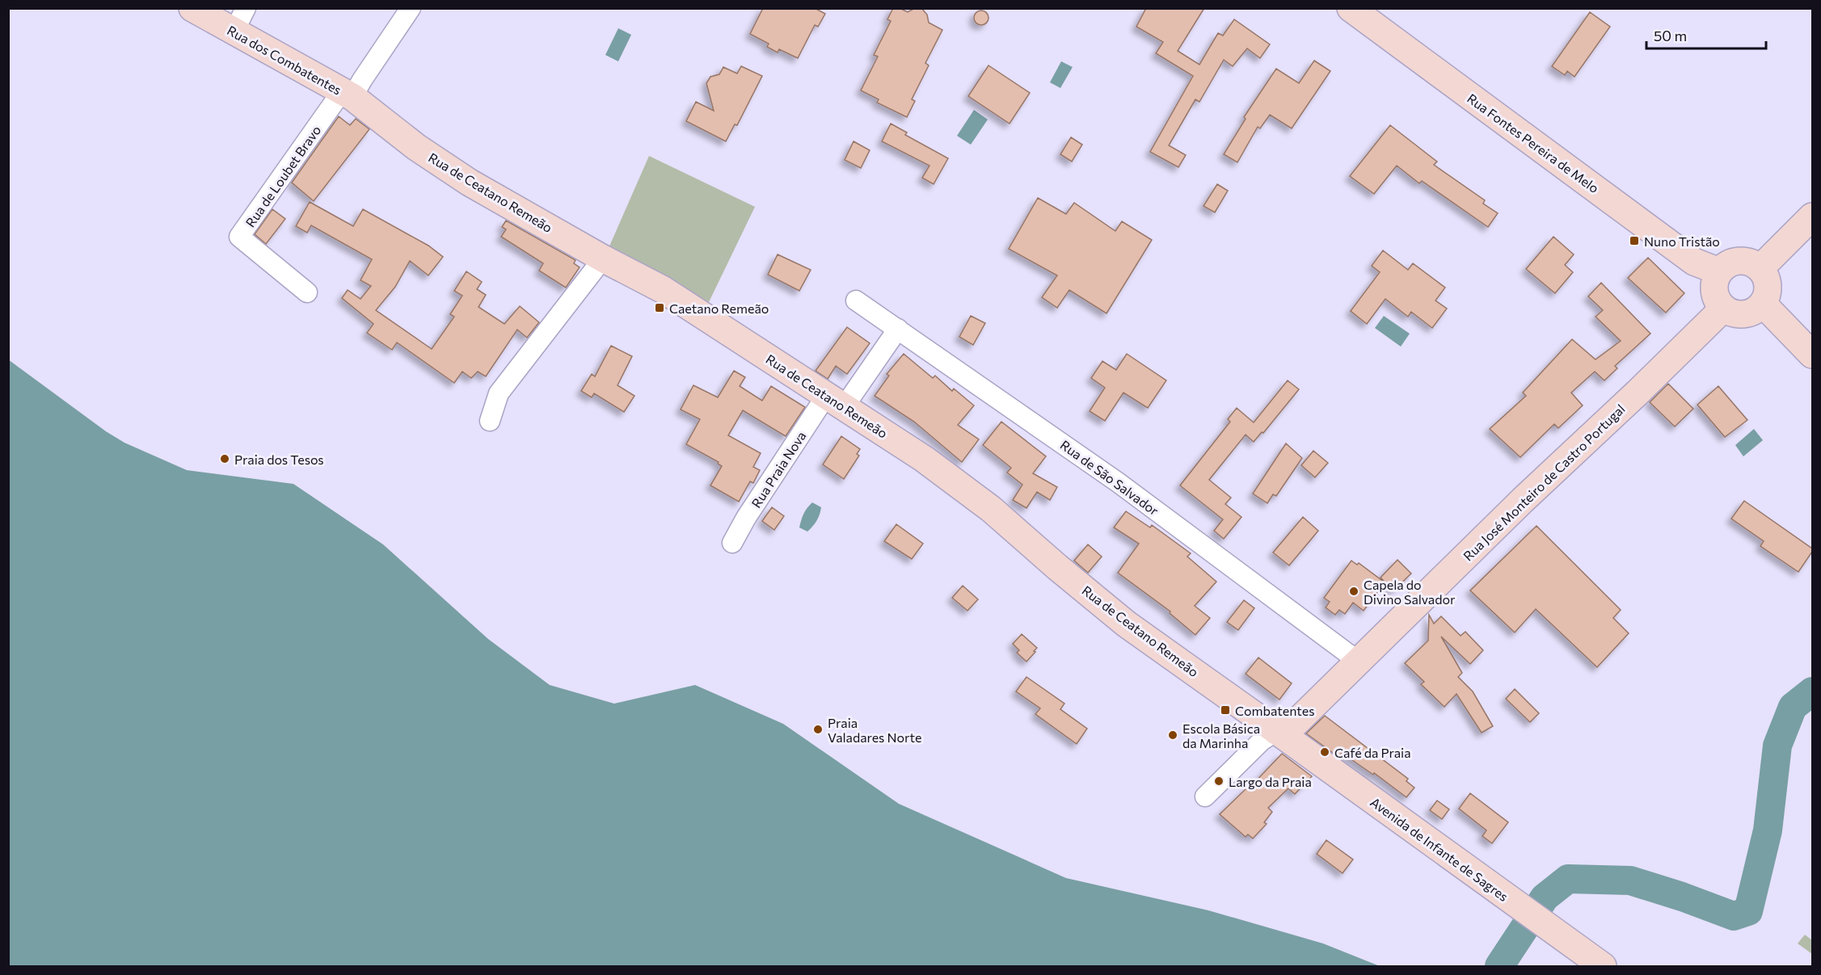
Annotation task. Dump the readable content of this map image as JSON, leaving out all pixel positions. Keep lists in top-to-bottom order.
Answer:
{
  "streets": {
    "main road": [
      "Rua dos Combatentes",
      "Rua Fontes Pereira de Melo",
      "Rua de Ceatano Remeão",
      "Rua José Monteiro de Castro Portugal",
      "Avenida de Infante de Sagres"
    ],
    "street": ["Rua de Loubet Bravo", "Rua Praia Nova", "Rua de São Salvador"]
  },
  "crossings": [
    ["Rua dos Combatentes", "Rua de Loubet Bravo"],
    ["Rua dos Combatentes", "Rua de Ceatano Remeão"],
    ["Rua Fontes Pereira de Melo", "Rua José Monteiro de Castro Portugal"],
    ["Rua de Loubet Bravo", "Rua de Ceatano Remeão"],
    ["Rua de Ceatano Remeão", "Rua Praia Nova"],
    ["Rua de Ceatano Remeão", "Rua José Monteiro de Castro Portugal"],
    ["Rua de Ceatano Remeão", "Avenida de Infante de Sagres"],
    ["Rua Praia Nova", "Rua de São Salvador"],
    ["Rua de São Salvador", "Rua José Monteiro de Castro Portugal"],
    ["Rua José Monteiro de Castro Portugal", "Avenida de Infante de Sagres"]
  ],
  "places": {
    "transit": ["Nuno Tristão", "Caetano Remeão", "Combatentes"],
    "other": [
      "Praia dos Tesos",
      "Capela do Divino Salvador",
      "Praia Valadares Norte",
      "Escola Básica da Marinha",
      "Café da Praia",
      "Largo da Praia"
    ]
  },
  "scale_bar": "50 m"
}
